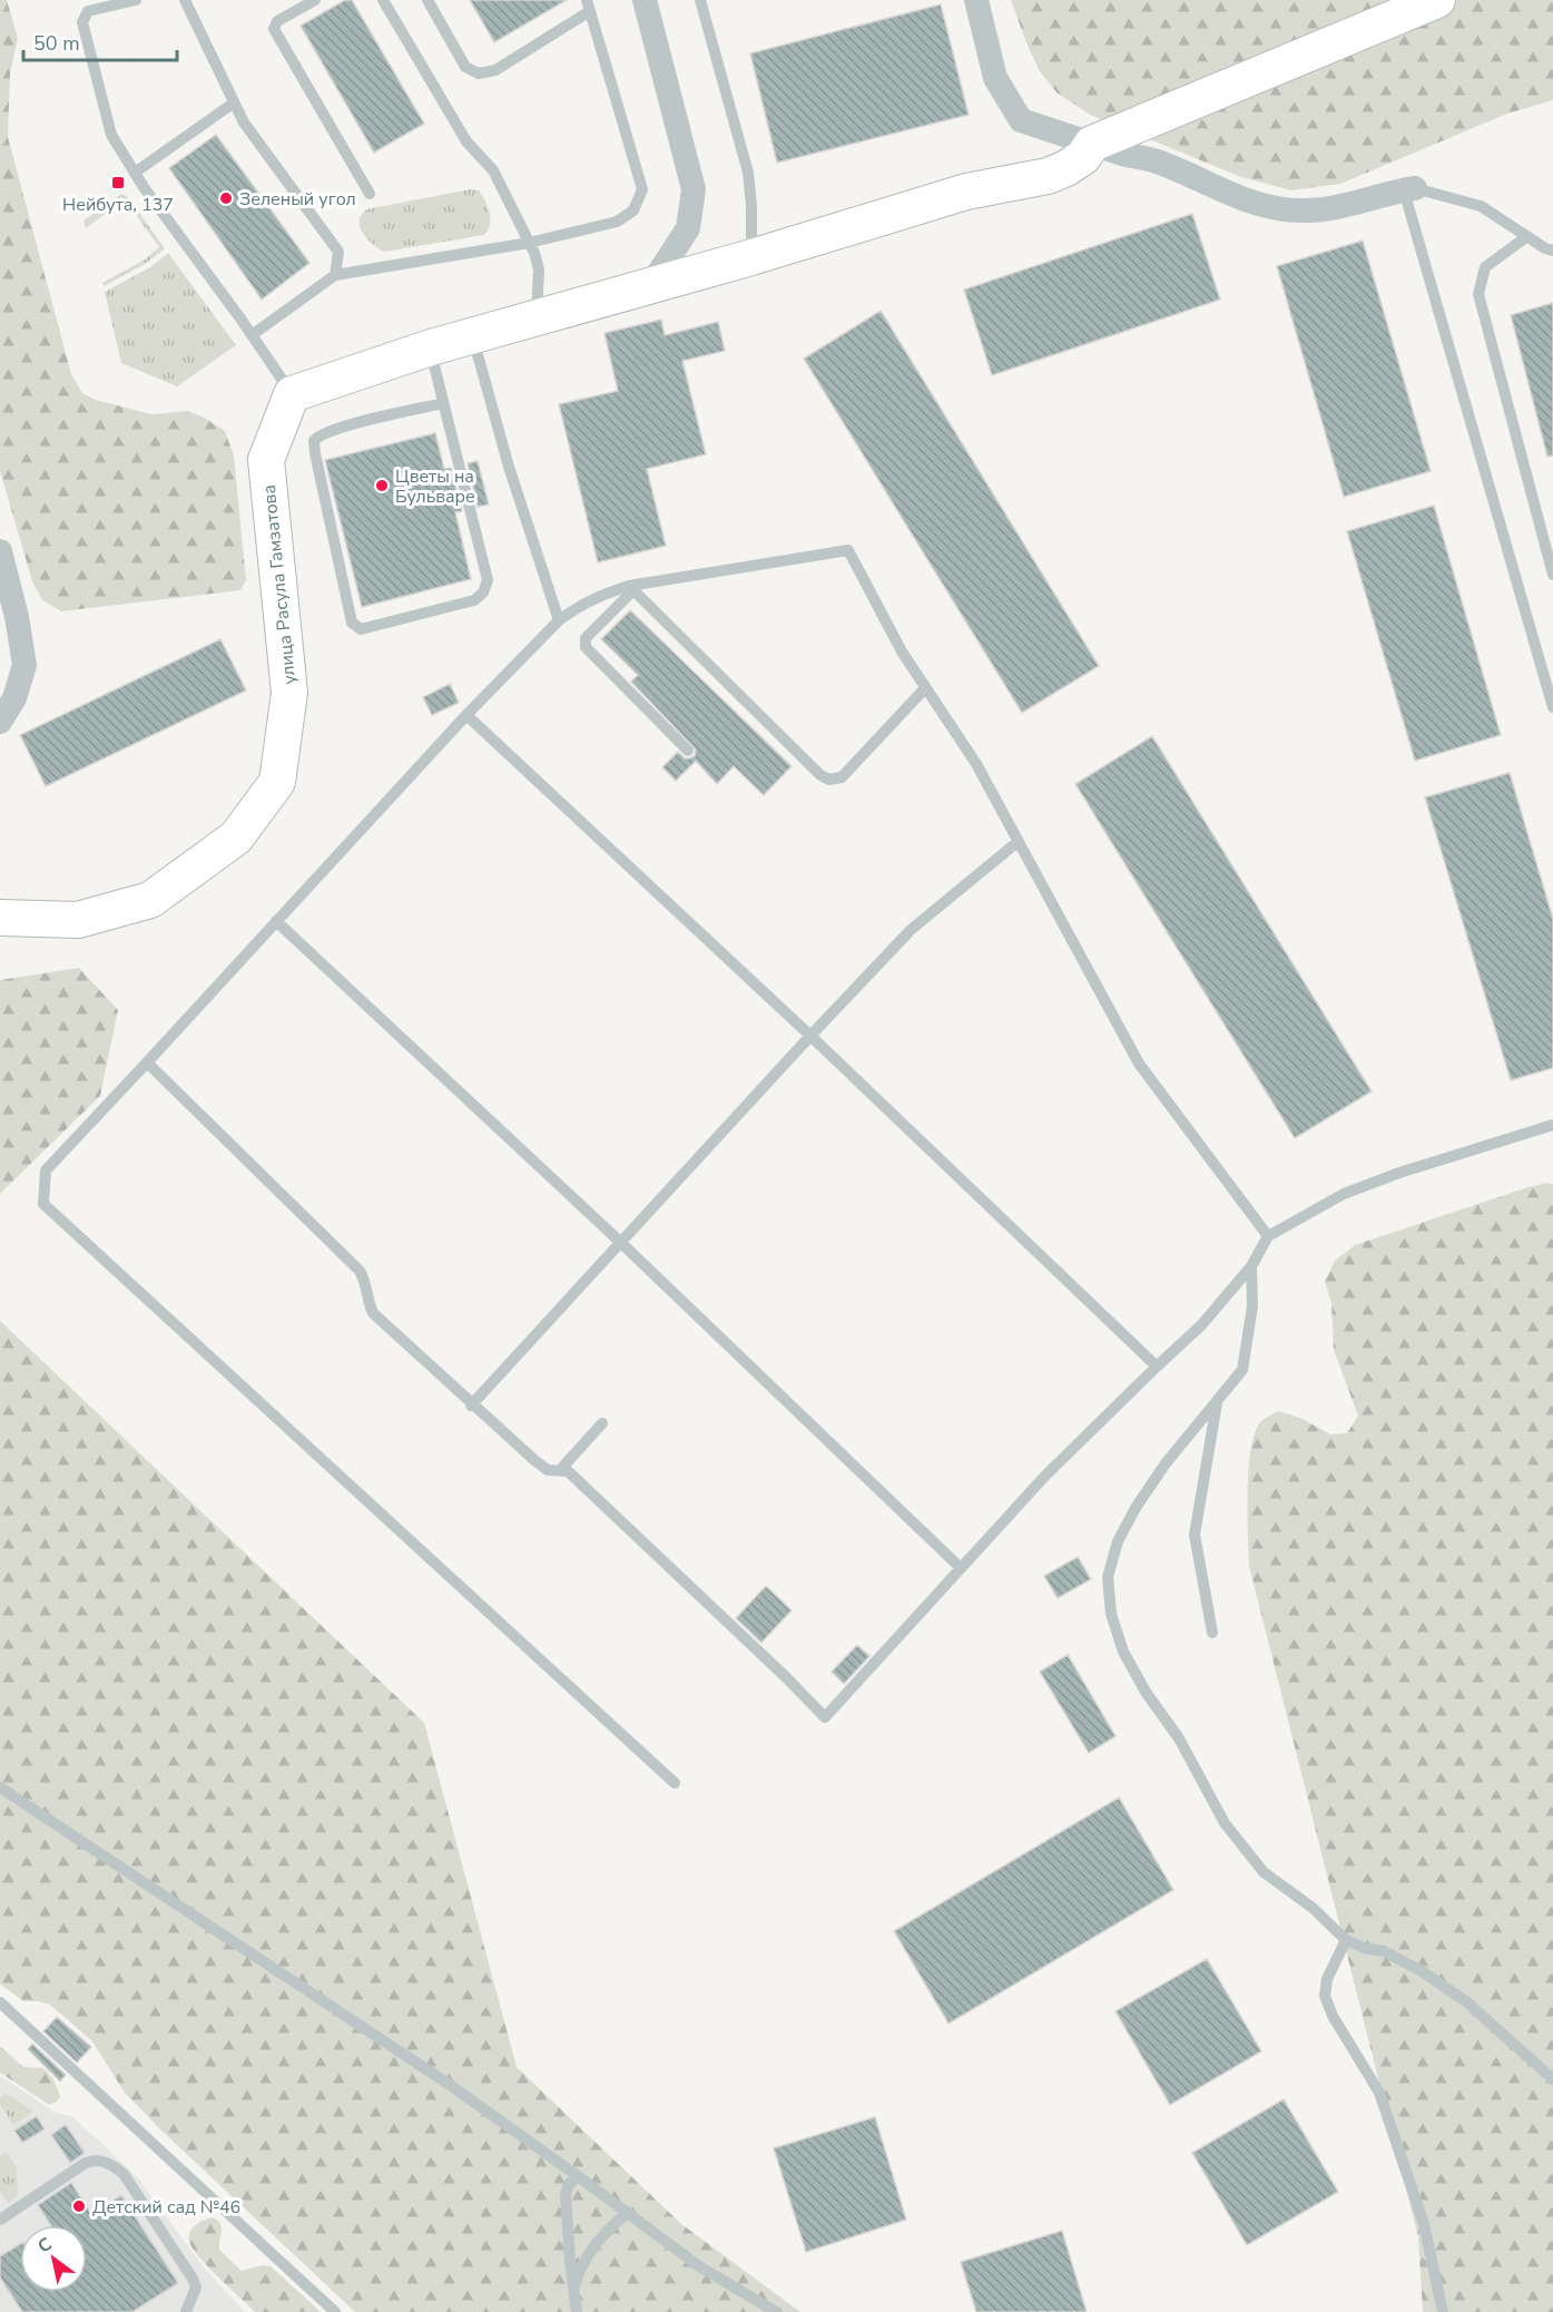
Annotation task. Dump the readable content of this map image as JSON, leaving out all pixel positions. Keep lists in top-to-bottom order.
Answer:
{
  "streets": {
    "main road": ["улица Расула Гамзатова"]
  },
  "places": {
    "transit": ["Нейбута, 137"],
    "other": ["Зеленый угол", "Цветы на Бульваре", "Детский сад №46"]
  },
  "scale_bar": "50 m",
  "north": "top left"
}
